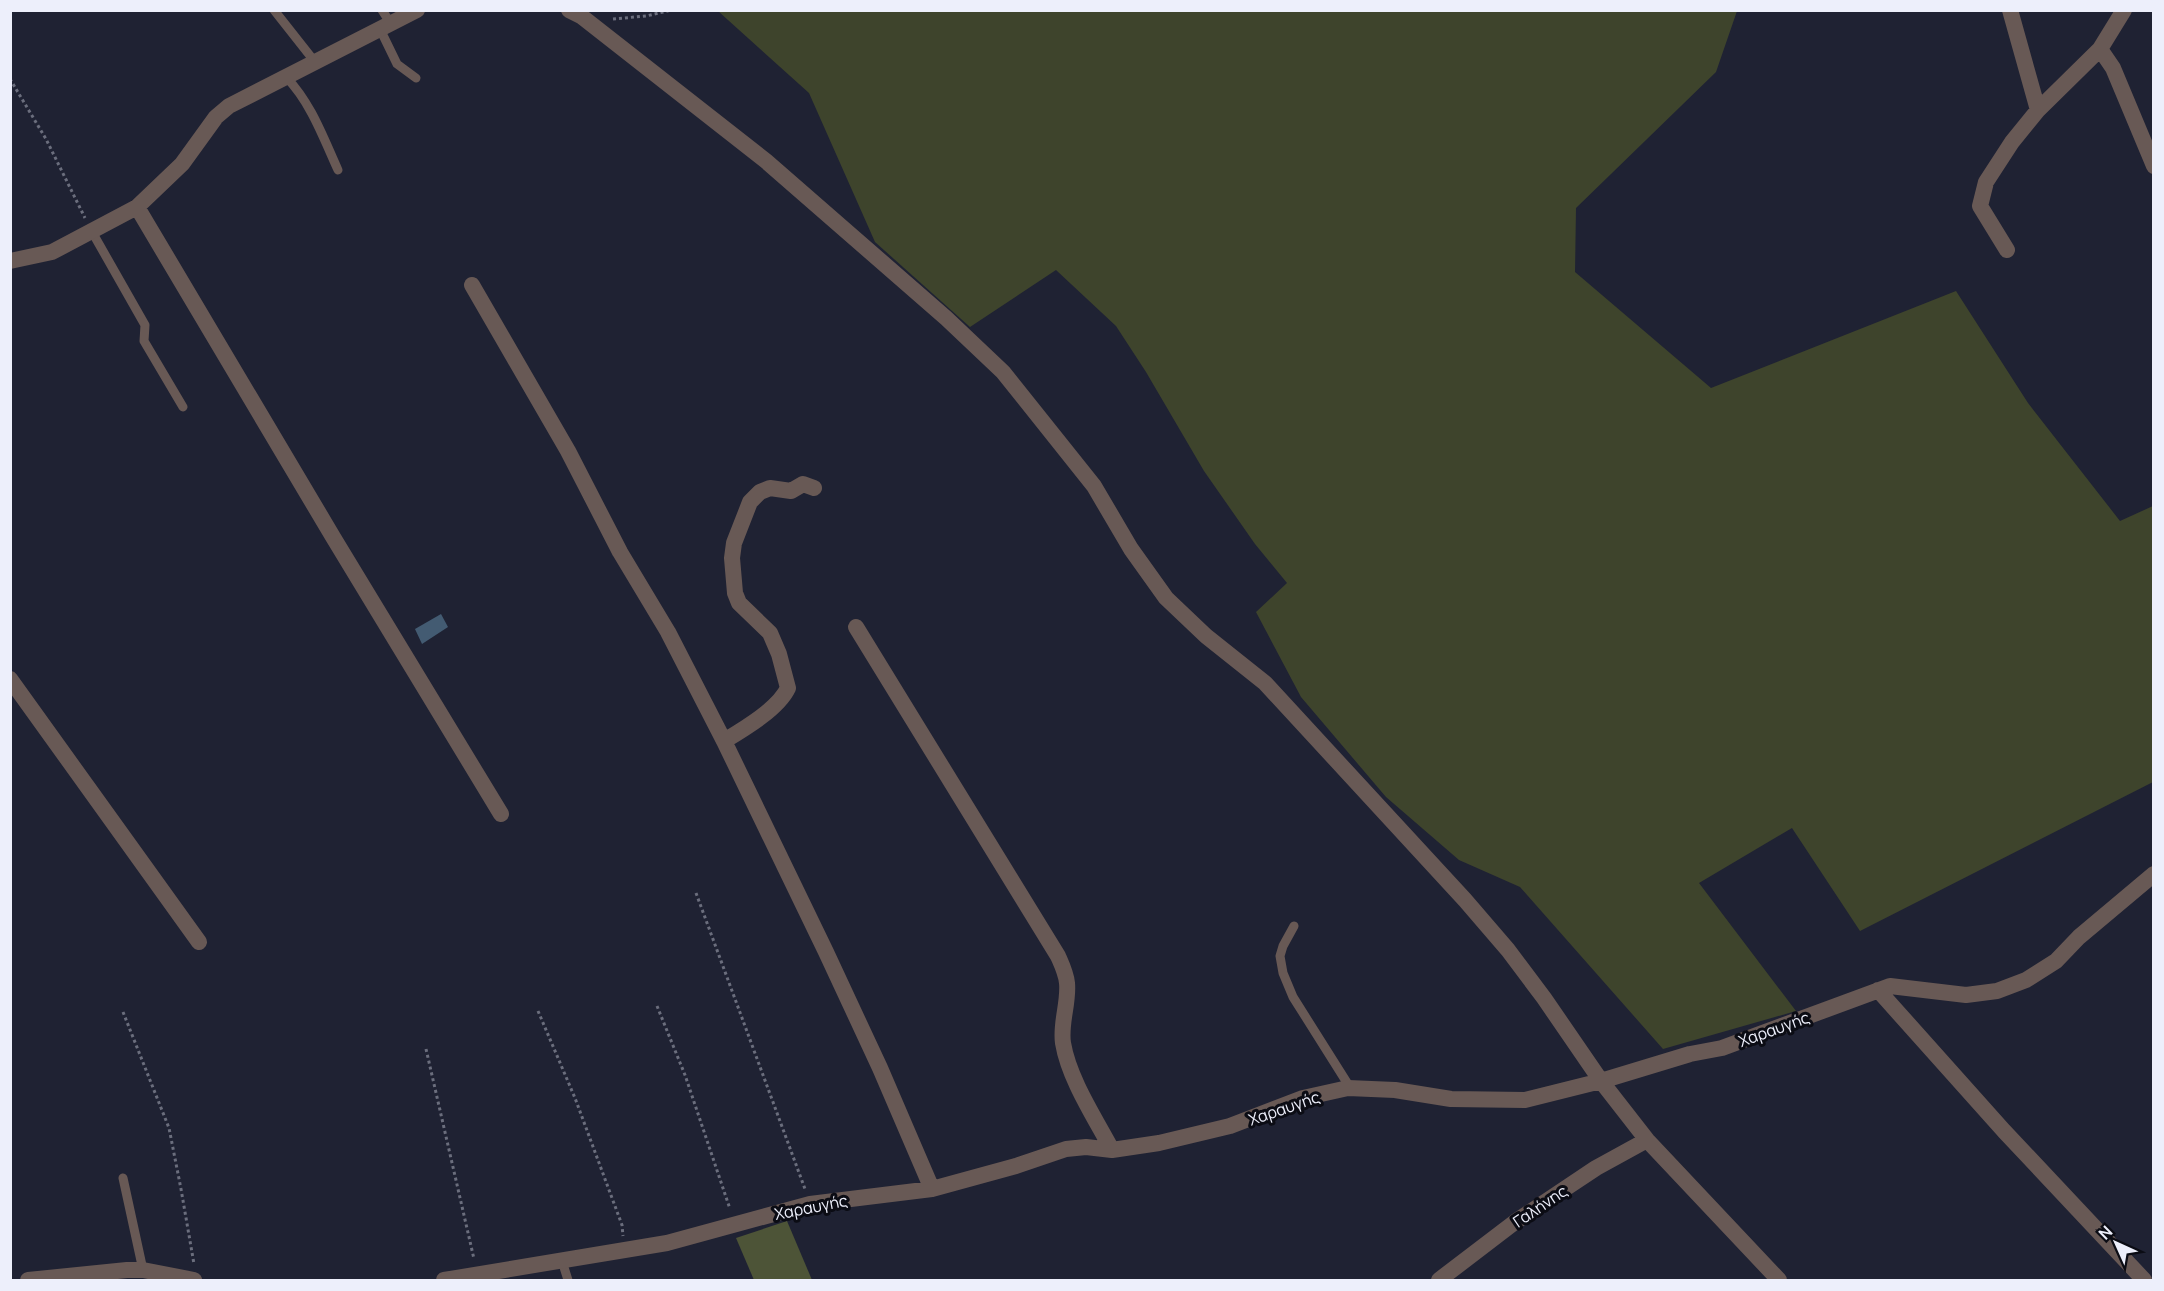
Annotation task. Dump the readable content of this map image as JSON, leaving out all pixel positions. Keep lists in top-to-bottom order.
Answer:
{
  "streets": {
    "street": ["Χαραυγής", "Γαλήνης"]
  },
  "north": "top left"
}
